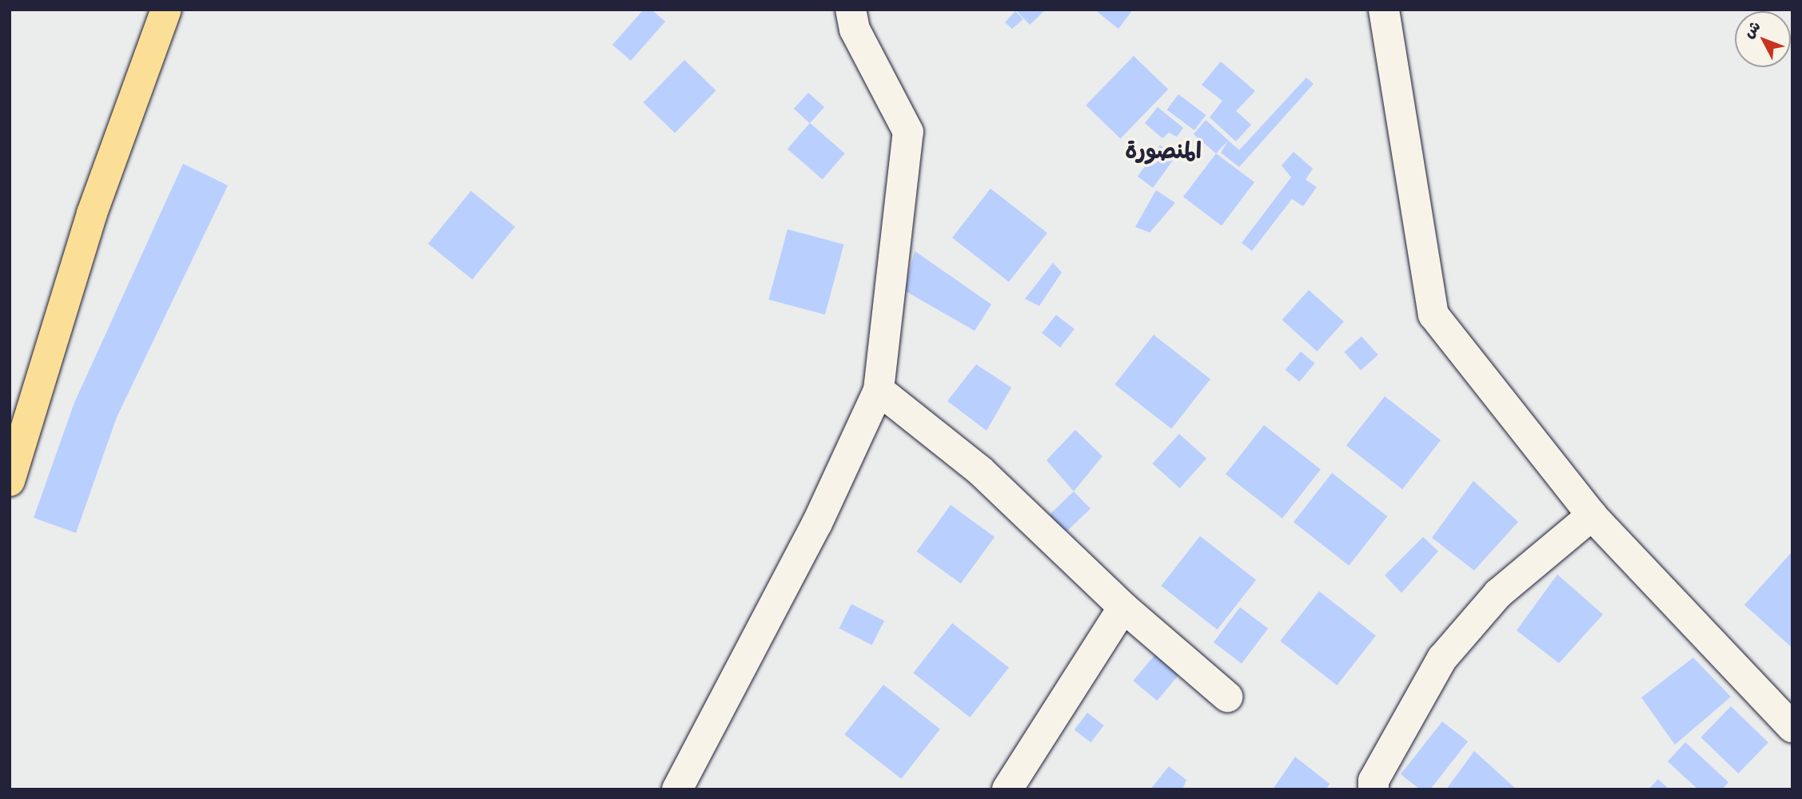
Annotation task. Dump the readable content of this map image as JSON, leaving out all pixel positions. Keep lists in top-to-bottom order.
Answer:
{
  "districts": ["المنصورة"],
  "north": "top left"
}
